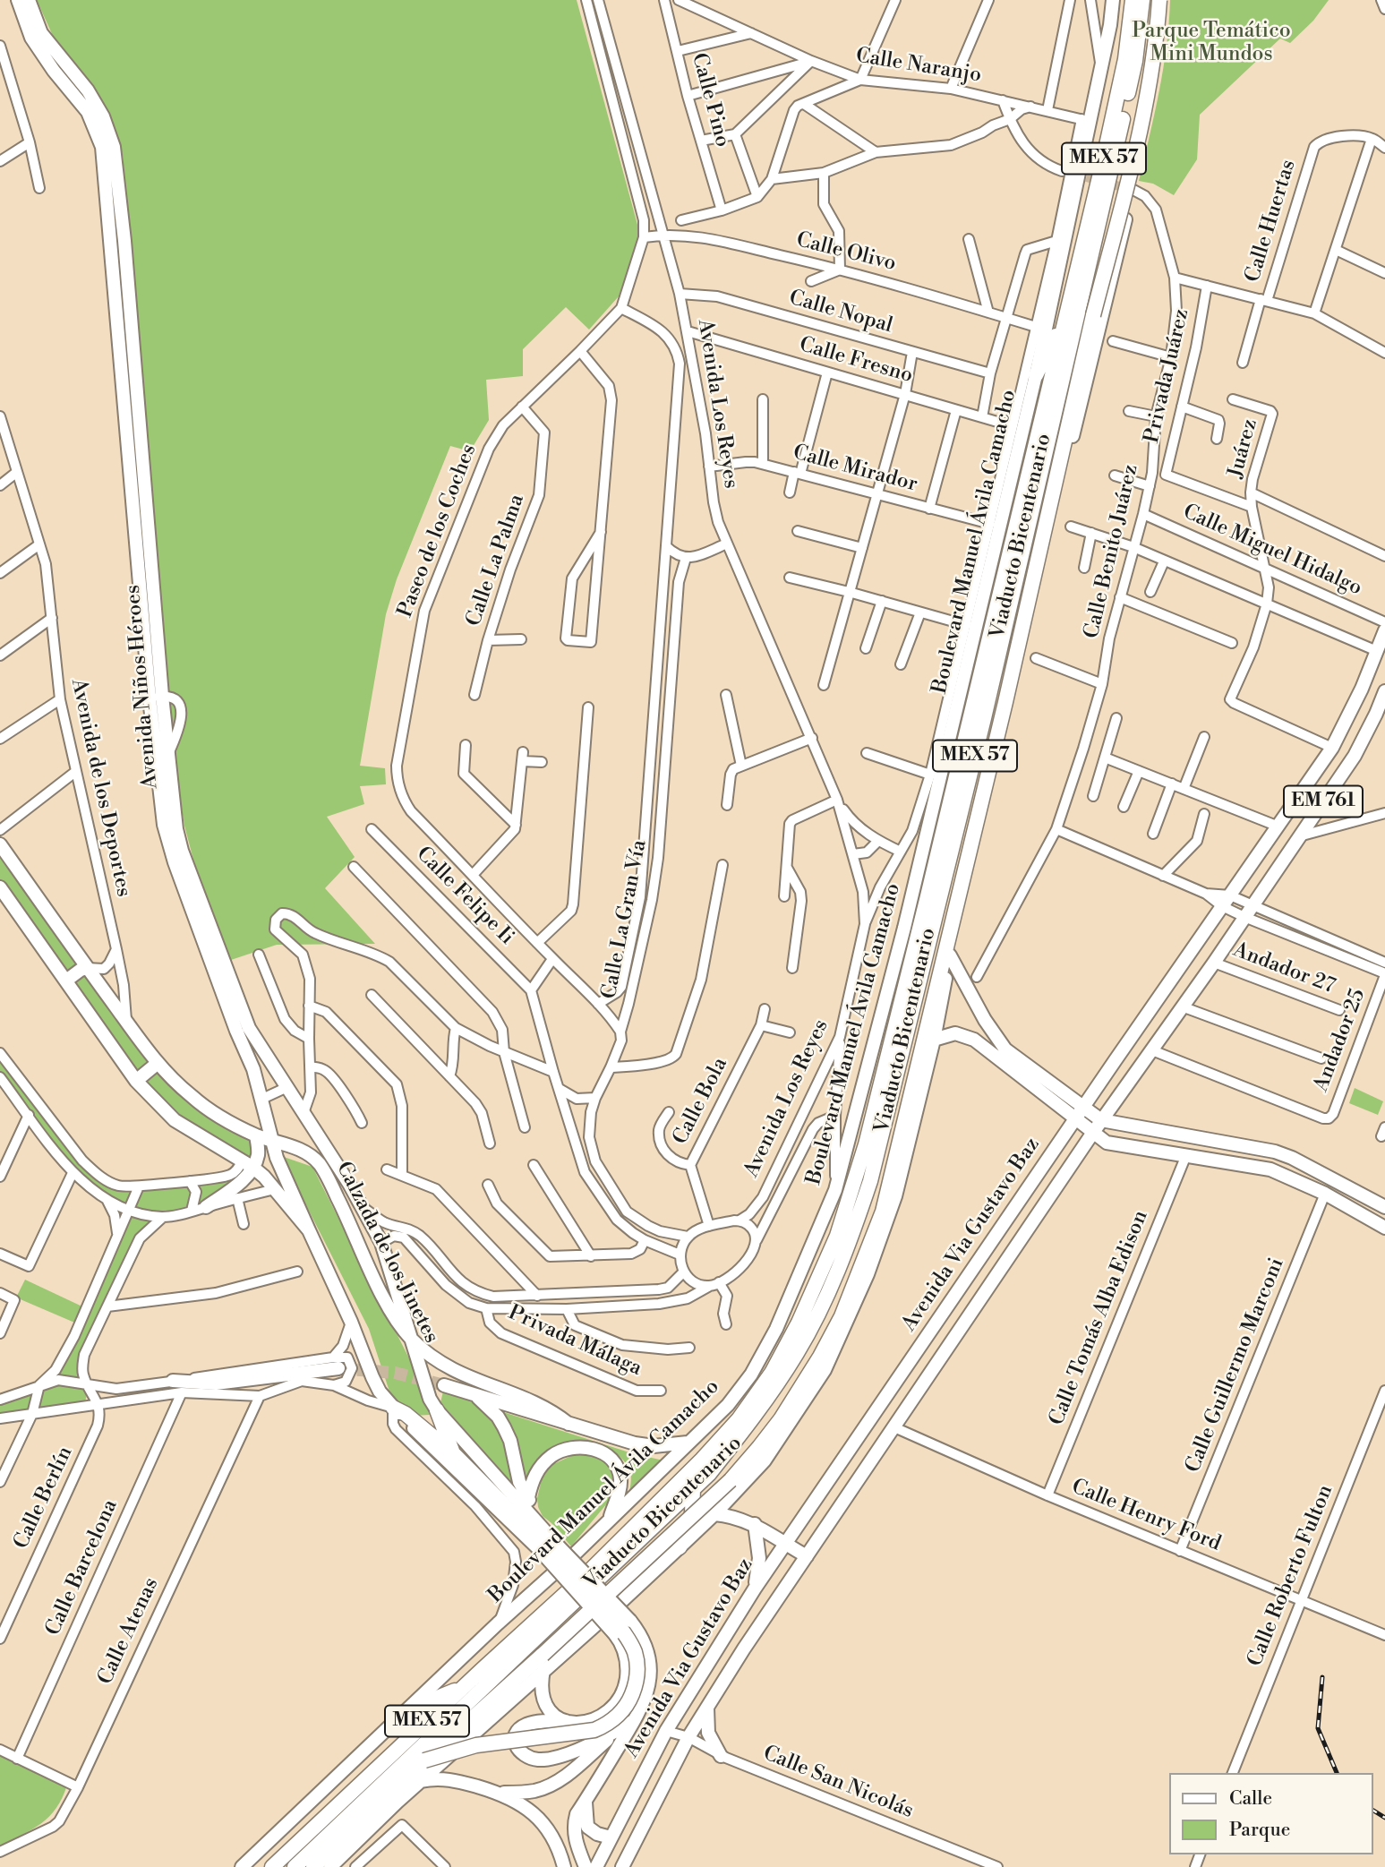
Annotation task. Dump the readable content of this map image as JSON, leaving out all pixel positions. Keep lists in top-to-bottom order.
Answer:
{
  "streets": {
    "highway": ["MEX 57", "Viaducto Bicentenario", "Boulevard Manuel Ávila Camacho"],
    "main road": [
      "Avenida Niños Héroes",
      "EM 761",
      "Avenida Via Gustavo Baz",
      "Calzada de los Jinetes"
    ],
    "street": [
      "Calle Naranjo",
      "Calle Pino",
      "Calle Huertas",
      "Calle Olivo",
      "Calle Nopal",
      "Calle Fresno",
      "Privada Juárez",
      "Avenida Los Reyes",
      "Juárez",
      "Calle Mirador",
      "Paseo de los Coches",
      "Calle Miguel Hidalgo",
      "Calle Benito Juárez",
      "Calle La Palma",
      "Avenida de los Deportes",
      "Calle Felipe Ii",
      "Calle La Gran Vía",
      "Andador 27",
      "Andador 25",
      "Calle Bola",
      "Calle Tomás Alba Edison",
      "Privada Málaga",
      "Calle Guillermo Marconi",
      "Calle Berlín",
      "Calle Henry Ford",
      "Calle Barcelona",
      "Calle Roberto Fulton",
      "Calle Atenas",
      "Calle San Nicolás"
    ]
  },
  "crossings": [
    ["Calle Naranjo", "Boulevard Manuel Ávila Camacho"],
    ["Calle Olivo", "Avenida Los Reyes"],
    ["Calle Olivo", "Paseo de los Coches"],
    ["Calle Olivo", "Boulevard Manuel Ávila Camacho"],
    ["Calle Nopal", "Avenida Los Reyes"],
    ["Calle Fresno", "Avenida Los Reyes"],
    ["Calle Fresno", "Boulevard Manuel Ávila Camacho"],
    ["Privada Juárez", "Juárez"],
    ["Avenida Los Reyes", "Calle Mirador"],
    ["Avenida Los Reyes", "Boulevard Manuel Ávila Camacho"],
    ["Avenida Los Reyes", "Calle La Gran Vía"],
    ["Avenida Los Reyes", "Calle Bola"],
    ["Juárez", "Calle Miguel Hidalgo"],
    ["Calle Mirador", "Boulevard Manuel Ávila Camacho"],
    ["Paseo de los Coches", "Calle La Palma"],
    ["Paseo de los Coches", "Calle La Gran Vía"],
    ["Calle Miguel Hidalgo", "Calle Benito Juárez"],
    ["Avenida Niños Héroes", "Calzada de los Jinetes"],
    ["Avenida de los Deportes", "Calzada de los Jinetes"],
    ["Calle La Gran Vía", "Calle Bola"],
    ["Andador 27", "Avenida Via Gustavo Baz"],
    ["Andador 25", "Avenida Via Gustavo Baz"],
    ["Avenida Via Gustavo Baz", "Calle Henry Ford"],
    ["Avenida Via Gustavo Baz", "Calle San Nicolás"],
    ["Calle Tomás Alba Edison", "Calle Henry Ford"],
    ["Calle Guillermo Marconi", "Calle Henry Ford"],
    ["Calle Henry Ford", "Calle Roberto Fulton"]
  ],
  "parks": ["Parque Temático Mini Mundos"],
  "legend": ["Calle", "Parque"]
}
